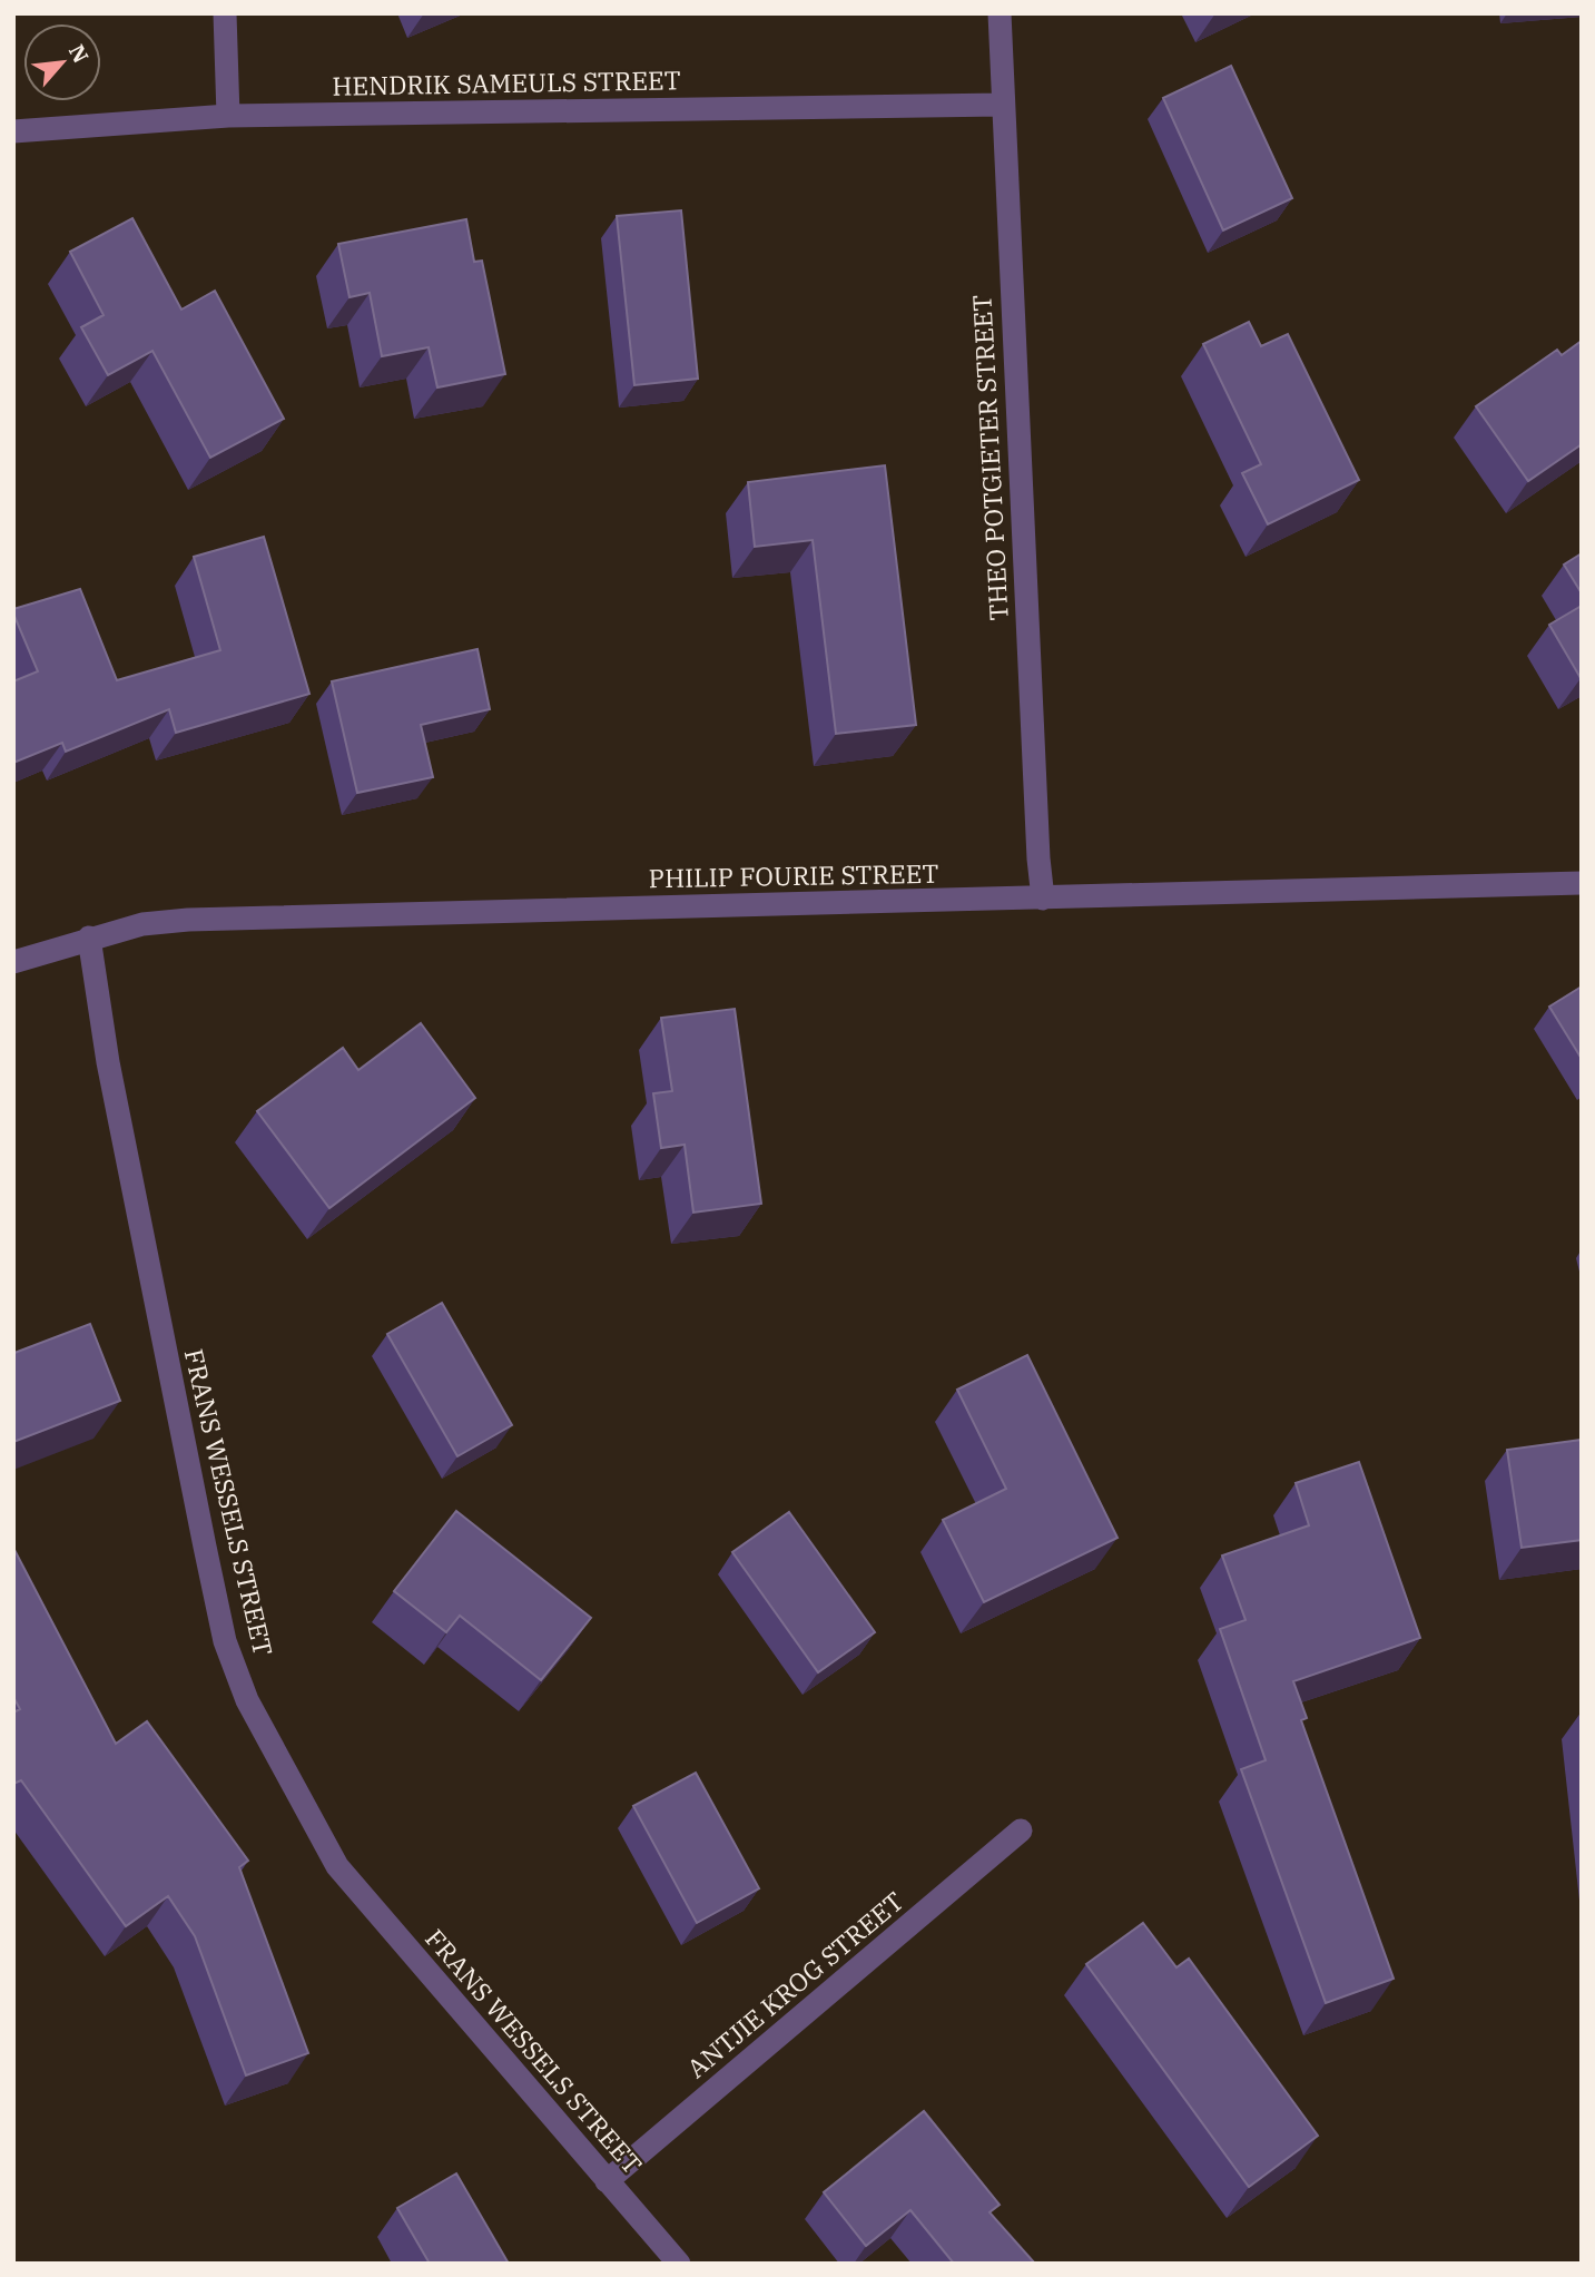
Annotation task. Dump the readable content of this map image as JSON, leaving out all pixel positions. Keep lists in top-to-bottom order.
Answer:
{
  "streets": {
    "street": [
      "HENDRIK SAMEULS STREET",
      "THEO POTGIETER STREET",
      "PHILIP FOURIE STREET",
      "FRANS WESSELS STREET",
      "ANTJIE KROG STREET"
    ]
  },
  "crossings": [
    ["HENDRIK SAMEULS STREET", "THEO POTGIETER STREET"],
    ["THEO POTGIETER STREET", "PHILIP FOURIE STREET"],
    ["PHILIP FOURIE STREET", "FRANS WESSELS STREET"],
    ["FRANS WESSELS STREET", "ANTJIE KROG STREET"]
  ],
  "north": "top right"
}
